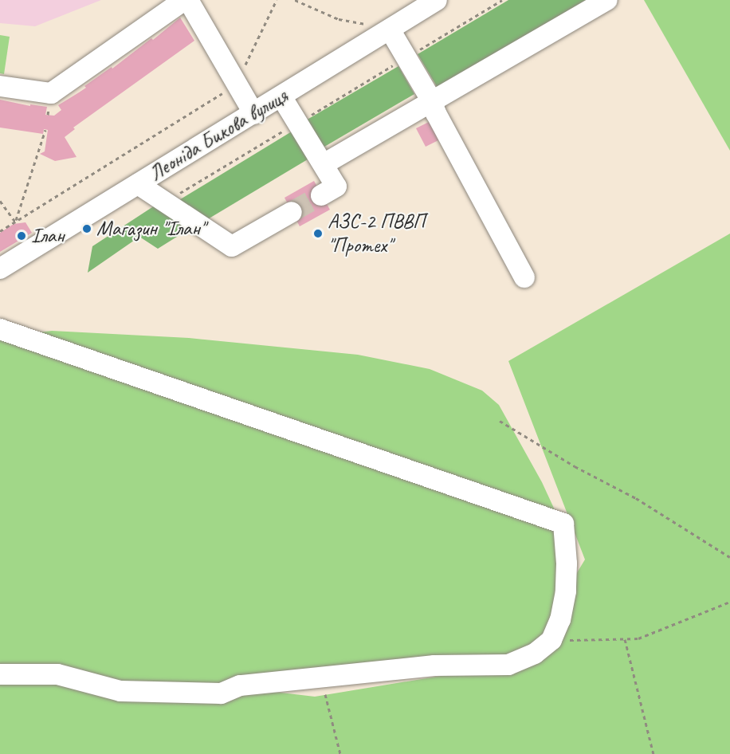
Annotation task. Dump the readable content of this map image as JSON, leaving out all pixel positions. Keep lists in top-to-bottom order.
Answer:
{
  "streets": {
    "street": ["Леоніда Бикова вулиця"]
  },
  "places": ["Магазин \"Ілан\"", "АЗС-2 ПВВП \"Протех\"", "Ілан"]
}
